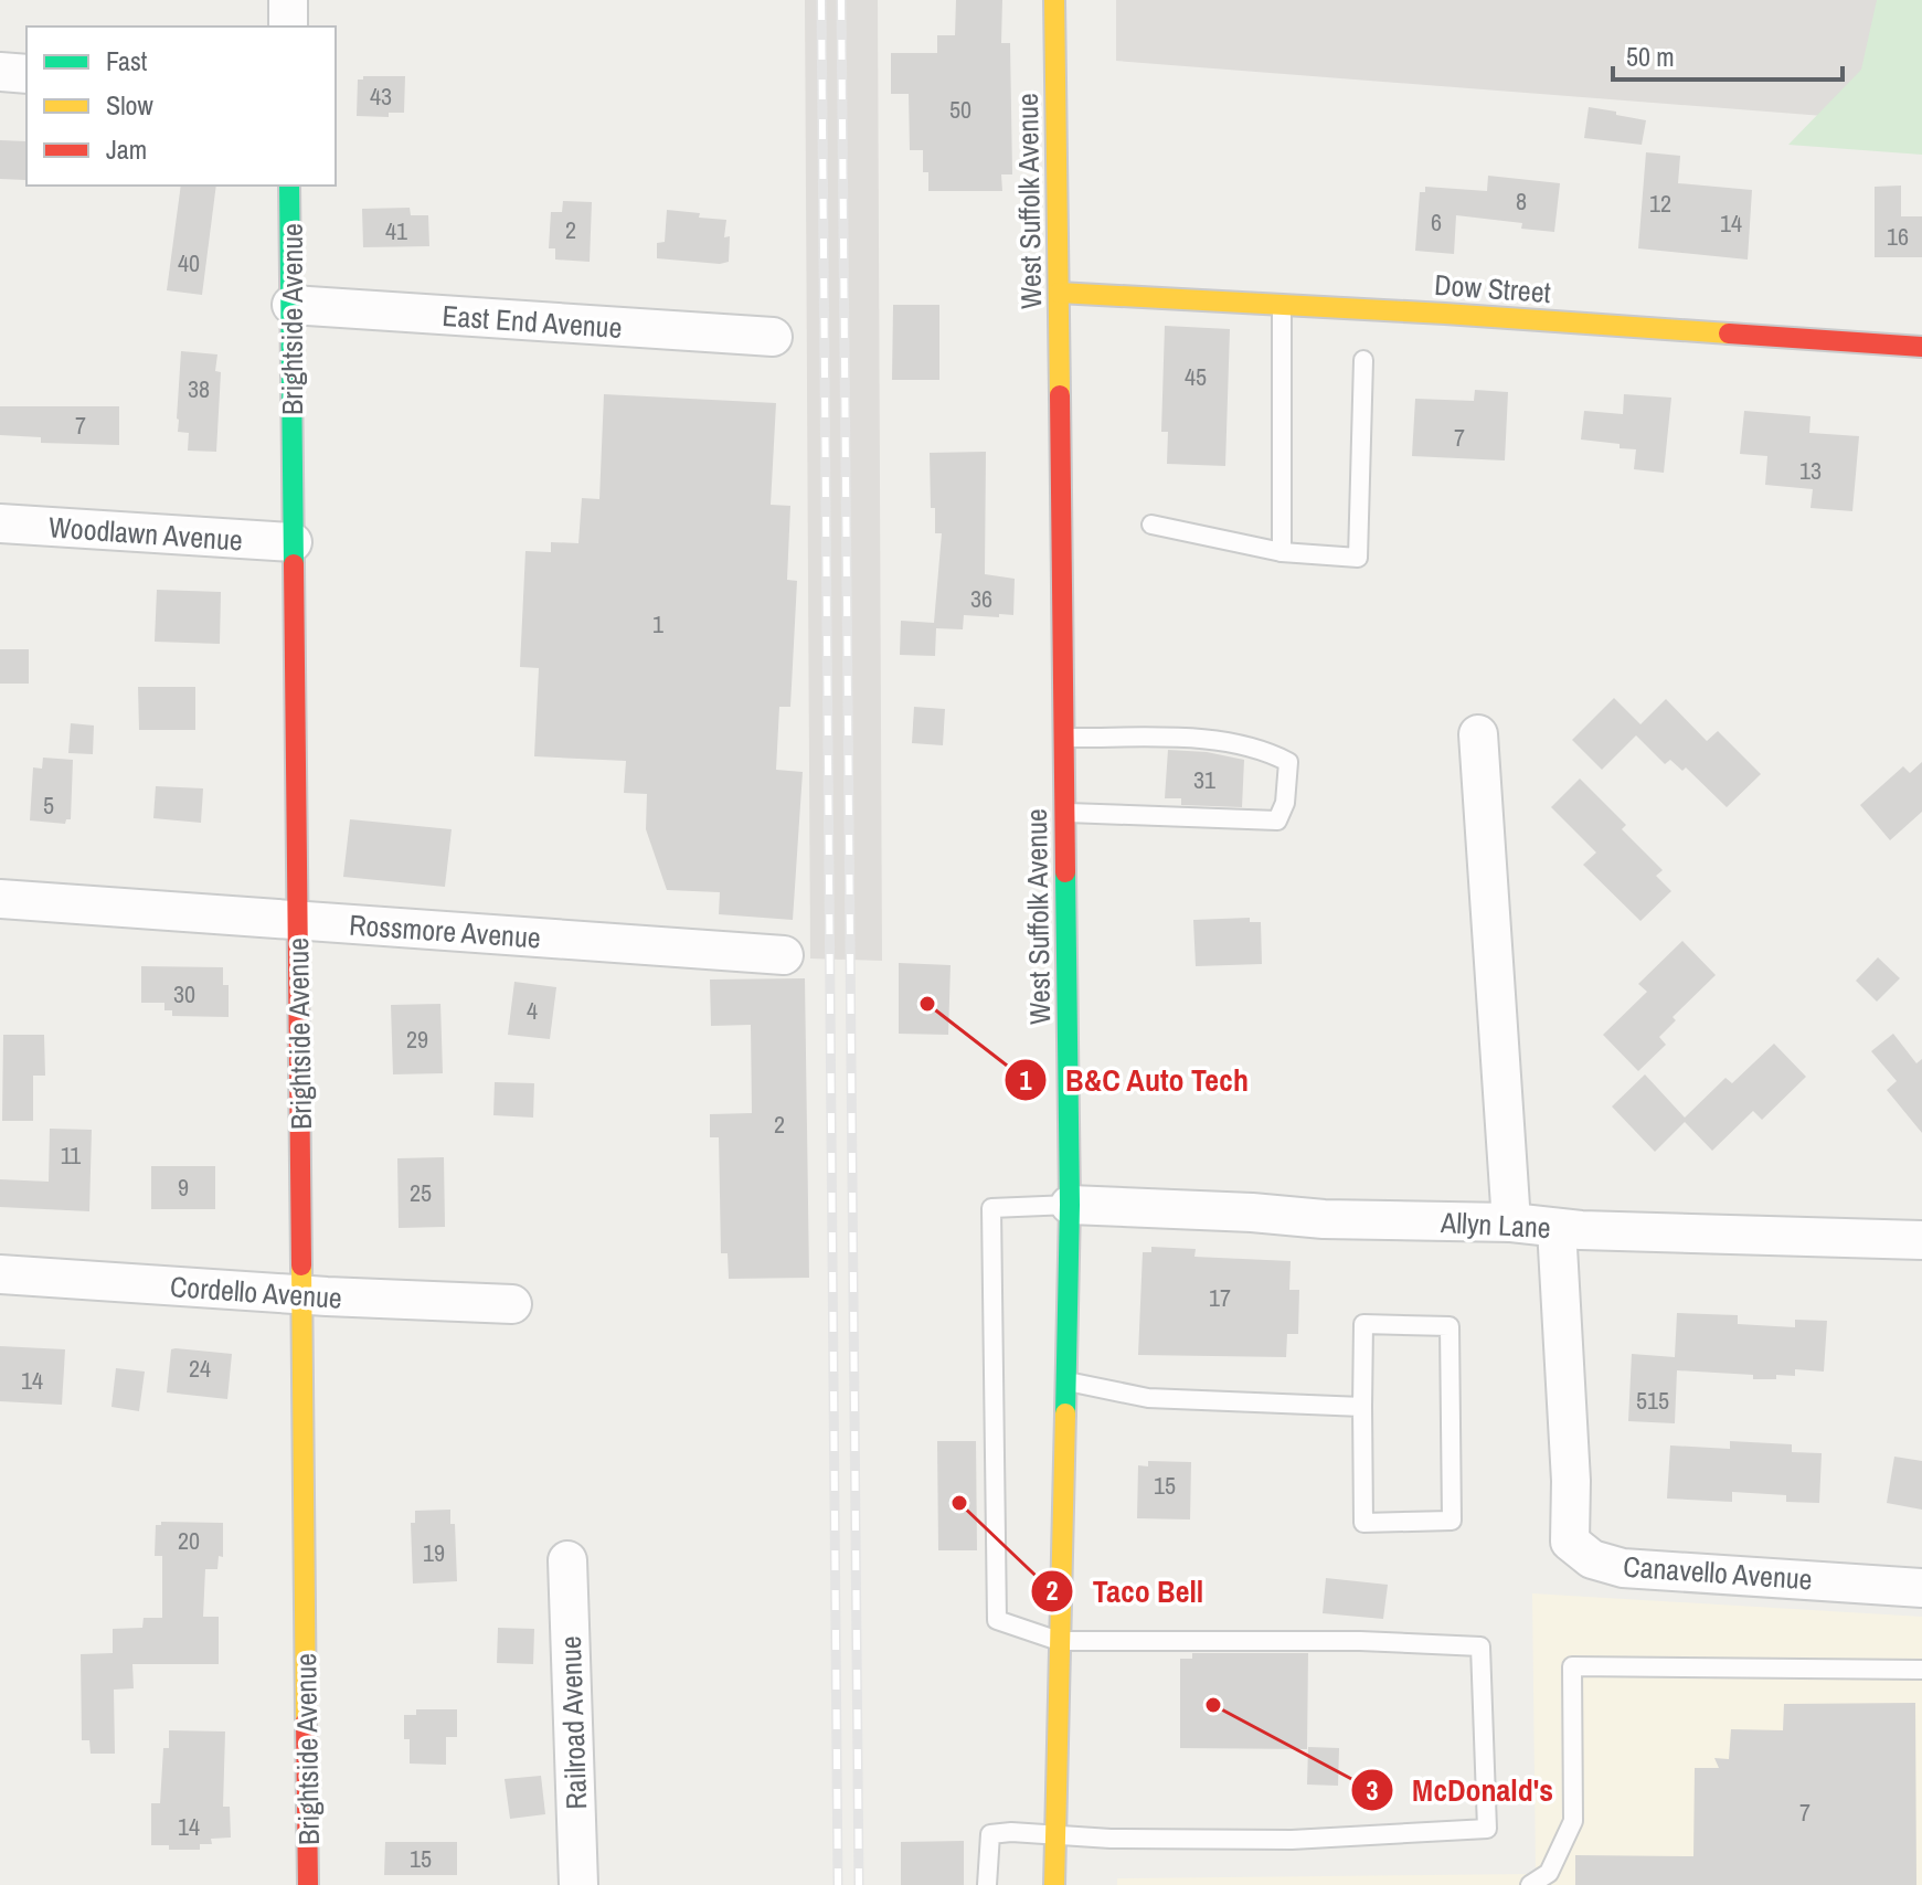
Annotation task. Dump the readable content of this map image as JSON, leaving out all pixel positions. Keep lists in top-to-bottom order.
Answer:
{
  "streets": {
    "street": [
      "West Suffolk Avenue",
      "Dow Street",
      "Brightside Avenue",
      "East End Avenue",
      "Woodlawn Avenue",
      "Rossmore Avenue",
      "Allyn Lane",
      "Cordello Avenue",
      "Canavello Avenue",
      "Railroad Avenue"
    ]
  },
  "crossings": [
    ["West Suffolk Avenue", "Dow Street"],
    ["West Suffolk Avenue", "Allyn Lane"],
    ["Brightside Avenue", "East End Avenue"],
    ["Brightside Avenue", "Woodlawn Avenue"],
    ["Brightside Avenue", "Rossmore Avenue"],
    ["Brightside Avenue", "Cordello Avenue"],
    ["Allyn Lane", "Canavello Avenue"]
  ],
  "places": ["B&C Auto Tech", "Taco Bell", "McDonald's"],
  "house_numbers": [
    "43",
    "50",
    "8",
    "12",
    "6",
    "14",
    "2",
    "41",
    "16",
    "40",
    "45",
    "38",
    "7",
    "7",
    "13",
    "36",
    "1",
    "31",
    "5",
    "30",
    "4",
    "29",
    "2",
    "11",
    "9",
    "25",
    "17",
    "24",
    "14",
    "515",
    "15",
    "20",
    "19",
    "7",
    "14",
    "15"
  ],
  "legend": ["Fast", "Slow", "Jam"],
  "scale_bar": "50 m"
}
